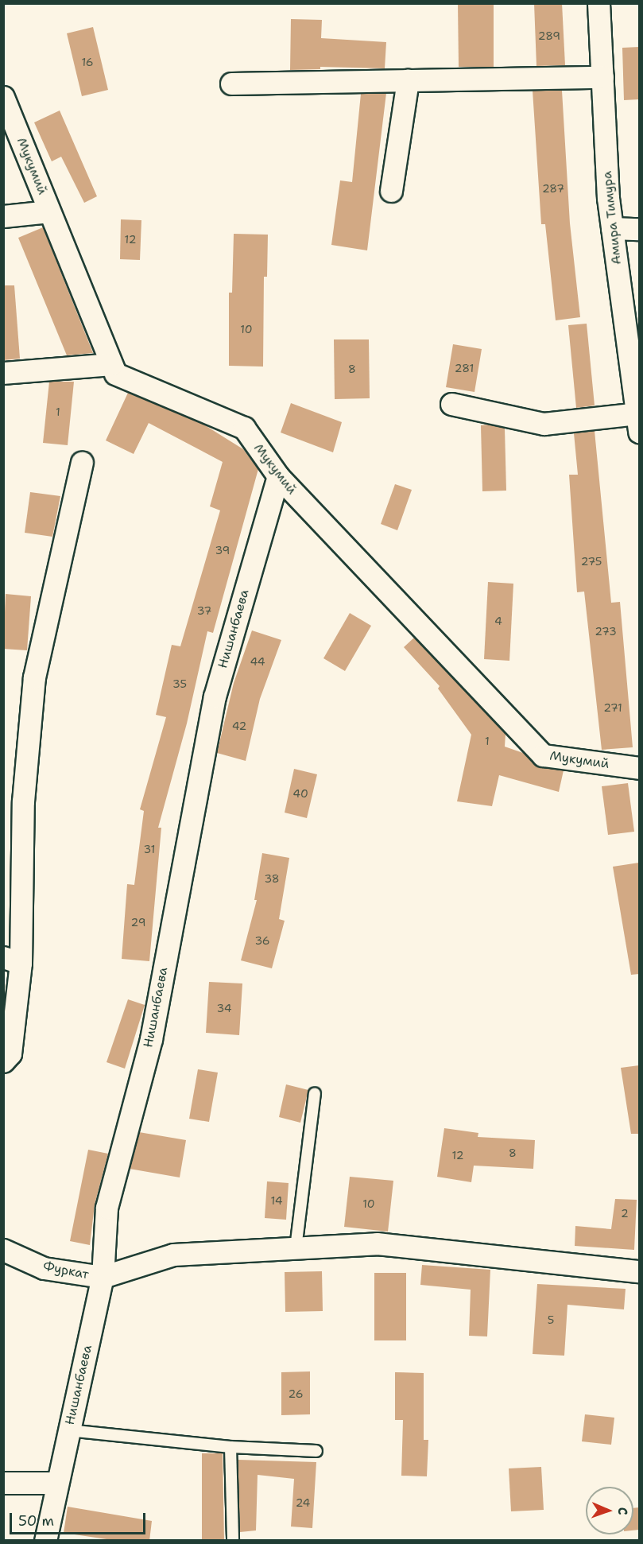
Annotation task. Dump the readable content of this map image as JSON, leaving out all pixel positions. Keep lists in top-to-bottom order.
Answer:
{
  "streets": {
    "street": [
      "Мукумий",
      "Амира Тимура",
      "Нишанбаева",
      "Фуркат"
    ]
  },
  "crossings": [
    ["Мукумий", "Нишанбаева"],
    ["Нишанбаева", "Фуркат"]
  ],
  "house_numbers": [
    "289",
    "16",
    "287",
    "12",
    "10",
    "281",
    "8",
    "1",
    "39",
    "275",
    "37",
    "4",
    "273",
    "44",
    "35",
    "271",
    "42",
    "1",
    "40",
    "31",
    "38",
    "29",
    "36",
    "34",
    "8",
    "12",
    "14",
    "10",
    "2",
    "5",
    "26",
    "24"
  ],
  "scale_bar": "50 m",
  "north": "right"
}
